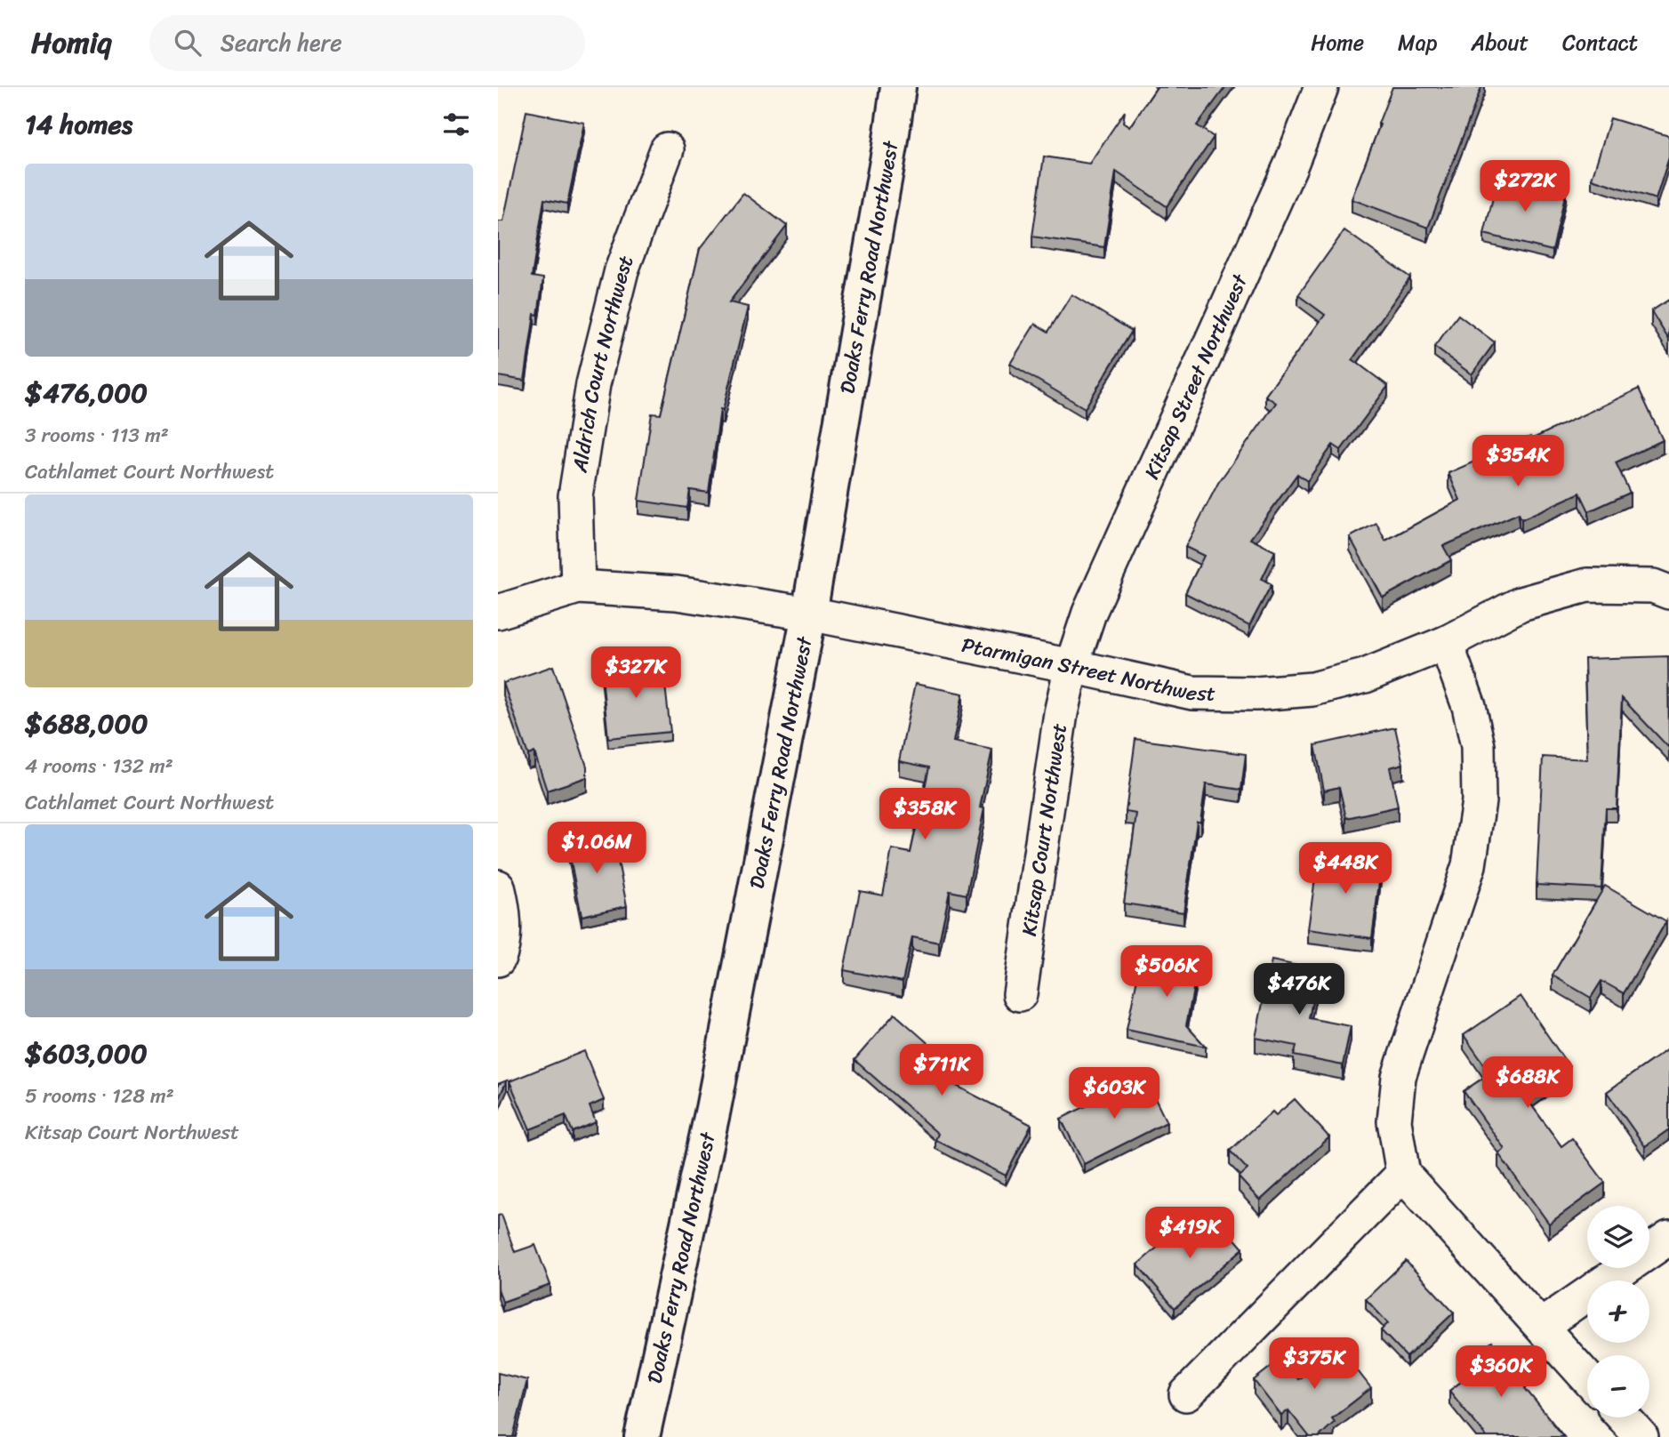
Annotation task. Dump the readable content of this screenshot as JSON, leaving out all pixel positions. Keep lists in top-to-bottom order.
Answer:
{
  "streets": {
    "main road": ["Doaks Ferry Road Northwest"],
    "street": [
      "Aldrich Court Northwest",
      "Kitsap Street Northwest",
      "Ptarmigan Street Northwest",
      "Kitsap Court Northwest"
    ]
  },
  "crossings": [
    ["Doaks Ferry Road Northwest", "Ptarmigan Street Northwest"],
    ["Aldrich Court Northwest", "Ptarmigan Street Northwest"],
    ["Kitsap Street Northwest", "Ptarmigan Street Northwest"],
    ["Kitsap Street Northwest", "Kitsap Court Northwest"],
    ["Ptarmigan Street Northwest", "Kitsap Court Northwest"]
  ],
  "page": {
    "header": "Homiq",
    "search": "Search here",
    "nav": [
      "Home",
      "Map",
      "About",
      "Contact"
    ],
    "heading": "14 homes",
    "price": [
      "$272K",
      "$354K",
      "$327K",
      "$358K",
      "$1.06M",
      "$448K",
      "$506K",
      "$476K",
      "$711K",
      "$688K",
      "$603K",
      "$419K",
      "$375K",
      "$360K"
    ],
    "list": [
      {
        "name": "$476,000",
        "note": "3 rooms · 113 m² · Cathlamet Court Northwest"
      },
      {
        "name": "$688,000",
        "note": "4 rooms · 132 m² · Cathlamet Court Northwest"
      },
      {
        "name": "$603,000",
        "note": "5 rooms · 128 m² · Kitsap Court Northwest"
      }
    ],
    "map_buttons": ["+", "−"]
  }
}
